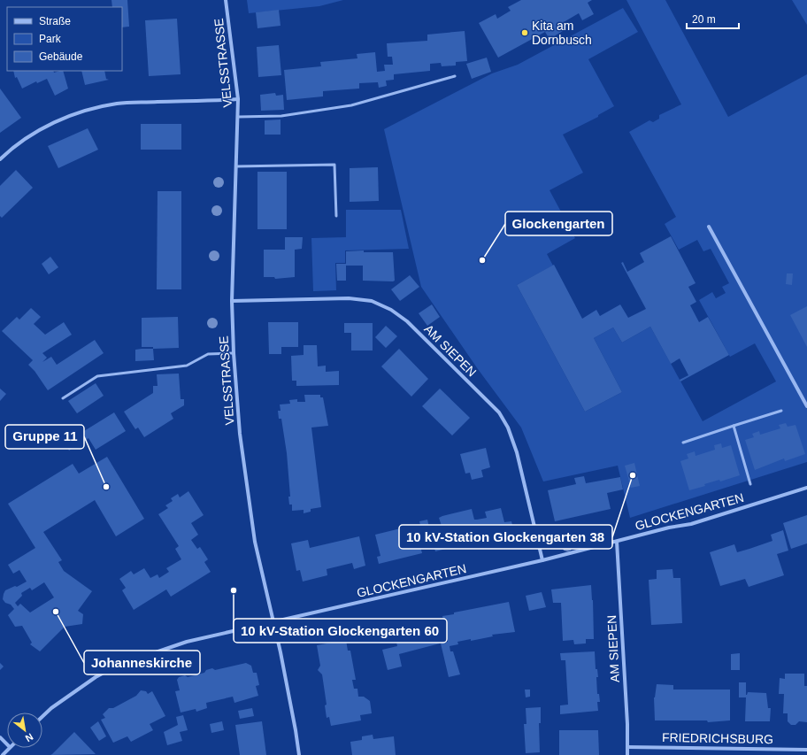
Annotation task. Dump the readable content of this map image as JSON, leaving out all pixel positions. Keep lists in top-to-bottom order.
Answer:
{
  "streets": {
    "street": [
      "VELSSTRASSE",
      "AM SIEPEN",
      "GLOCKENGARTEN",
      "FRIEDRICHSBURG"
    ]
  },
  "crossings": [
    ["VELSSTRASSE", "AM SIEPEN"],
    ["VELSSTRASSE", "GLOCKENGARTEN"],
    ["AM SIEPEN", "GLOCKENGARTEN"],
    ["AM SIEPEN", "FRIEDRICHSBURG"]
  ],
  "places": [
    "Kita am Dornbusch",
    "Glockengarten",
    "10 kV-Station Glockengarten 38",
    "Gruppe 11",
    "10 kV-Station Glockengarten 60",
    "Johanneskirche"
  ],
  "legend": ["Straße", "Park", "Gebäude"],
  "scale_bar": "20 m",
  "north": "bottom right"
}
